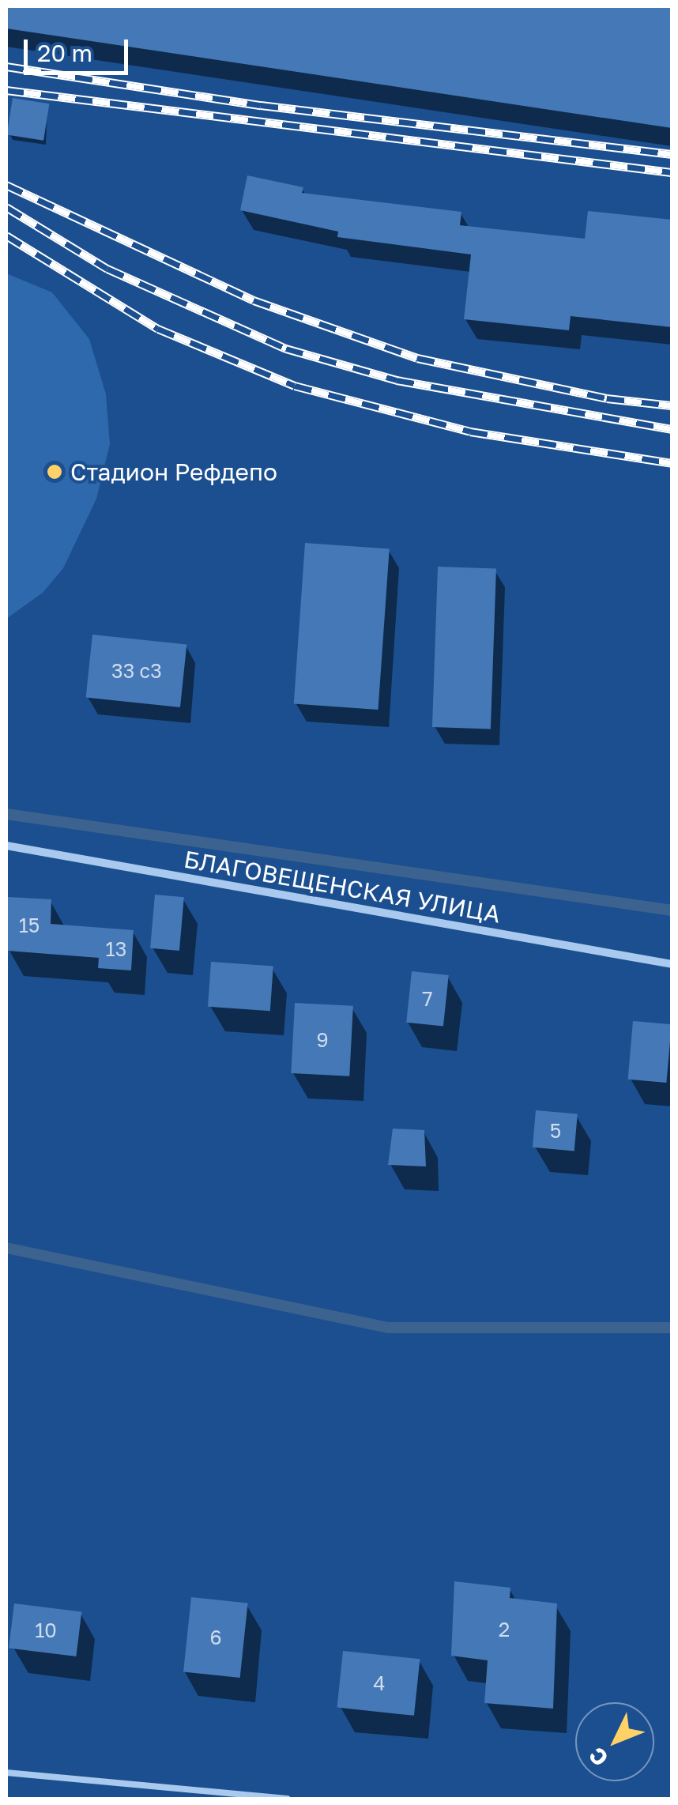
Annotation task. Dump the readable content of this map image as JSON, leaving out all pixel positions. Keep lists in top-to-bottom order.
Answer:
{
  "streets": {
    "street": ["БЛАГОВЕЩЕНСКАЯ УЛИЦА"]
  },
  "places": ["Стадион Рефдепо"],
  "house_numbers": [
    "33 с3",
    "15",
    "13",
    "7",
    "9",
    "5",
    "2",
    "10",
    "6",
    "4"
  ],
  "scale_bar": "20 m",
  "north": "bottom left"
}
